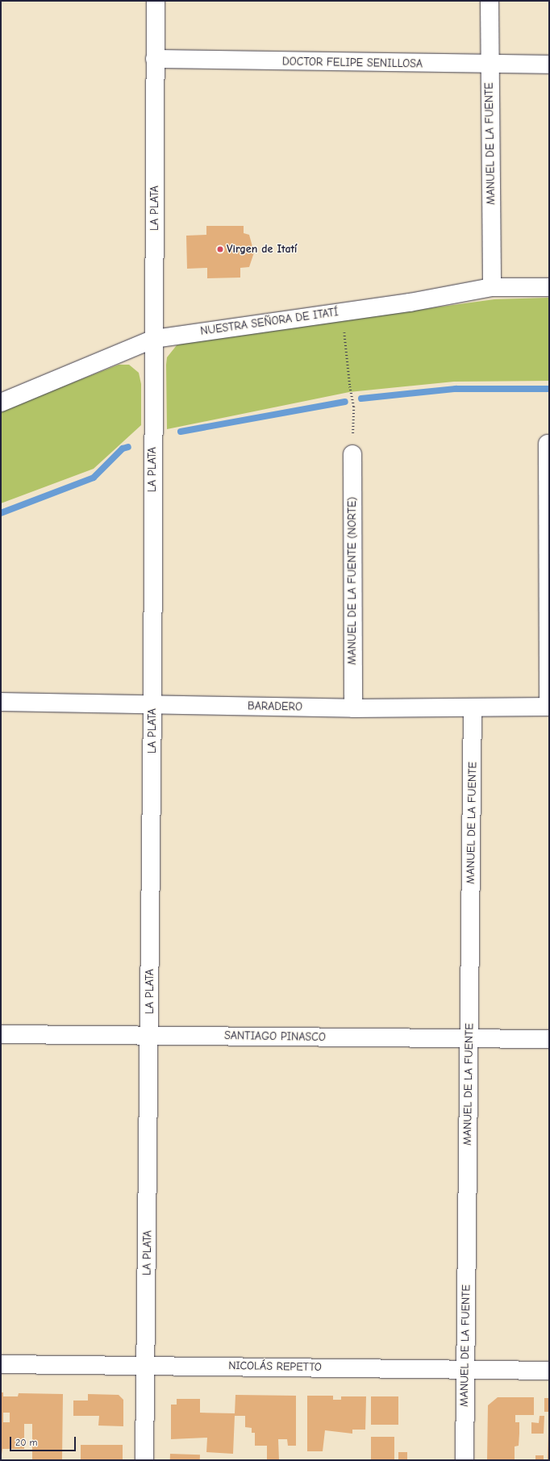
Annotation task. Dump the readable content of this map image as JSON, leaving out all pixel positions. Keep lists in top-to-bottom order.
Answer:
{
  "streets": {
    "street": [
      "DOCTOR FELIPE SENILLOSA",
      "MANUEL DE LA FUENTE",
      "LA PLATA",
      "NUESTRA SEÑORA DE ITATÍ",
      "MANUEL DE LA FUENTE (NORTE)",
      "BARADERO",
      "SANTIAGO PINASCO",
      "NICOLÁS REPETTO"
    ]
  },
  "crossings": [
    ["DOCTOR FELIPE SENILLOSA", "MANUEL DE LA FUENTE"],
    ["DOCTOR FELIPE SENILLOSA", "LA PLATA"],
    ["MANUEL DE LA FUENTE", "NUESTRA SEÑORA DE ITATÍ"],
    ["MANUEL DE LA FUENTE", "BARADERO"],
    ["MANUEL DE LA FUENTE", "SANTIAGO PINASCO"],
    ["MANUEL DE LA FUENTE", "NICOLÁS REPETTO"],
    ["LA PLATA", "NUESTRA SEÑORA DE ITATÍ"],
    ["LA PLATA", "BARADERO"],
    ["LA PLATA", "SANTIAGO PINASCO"],
    ["LA PLATA", "NICOLÁS REPETTO"],
    ["MANUEL DE LA FUENTE (NORTE)", "BARADERO"]
  ],
  "places": ["Virgen de Itatí"],
  "scale_bar": "20 m"
}
